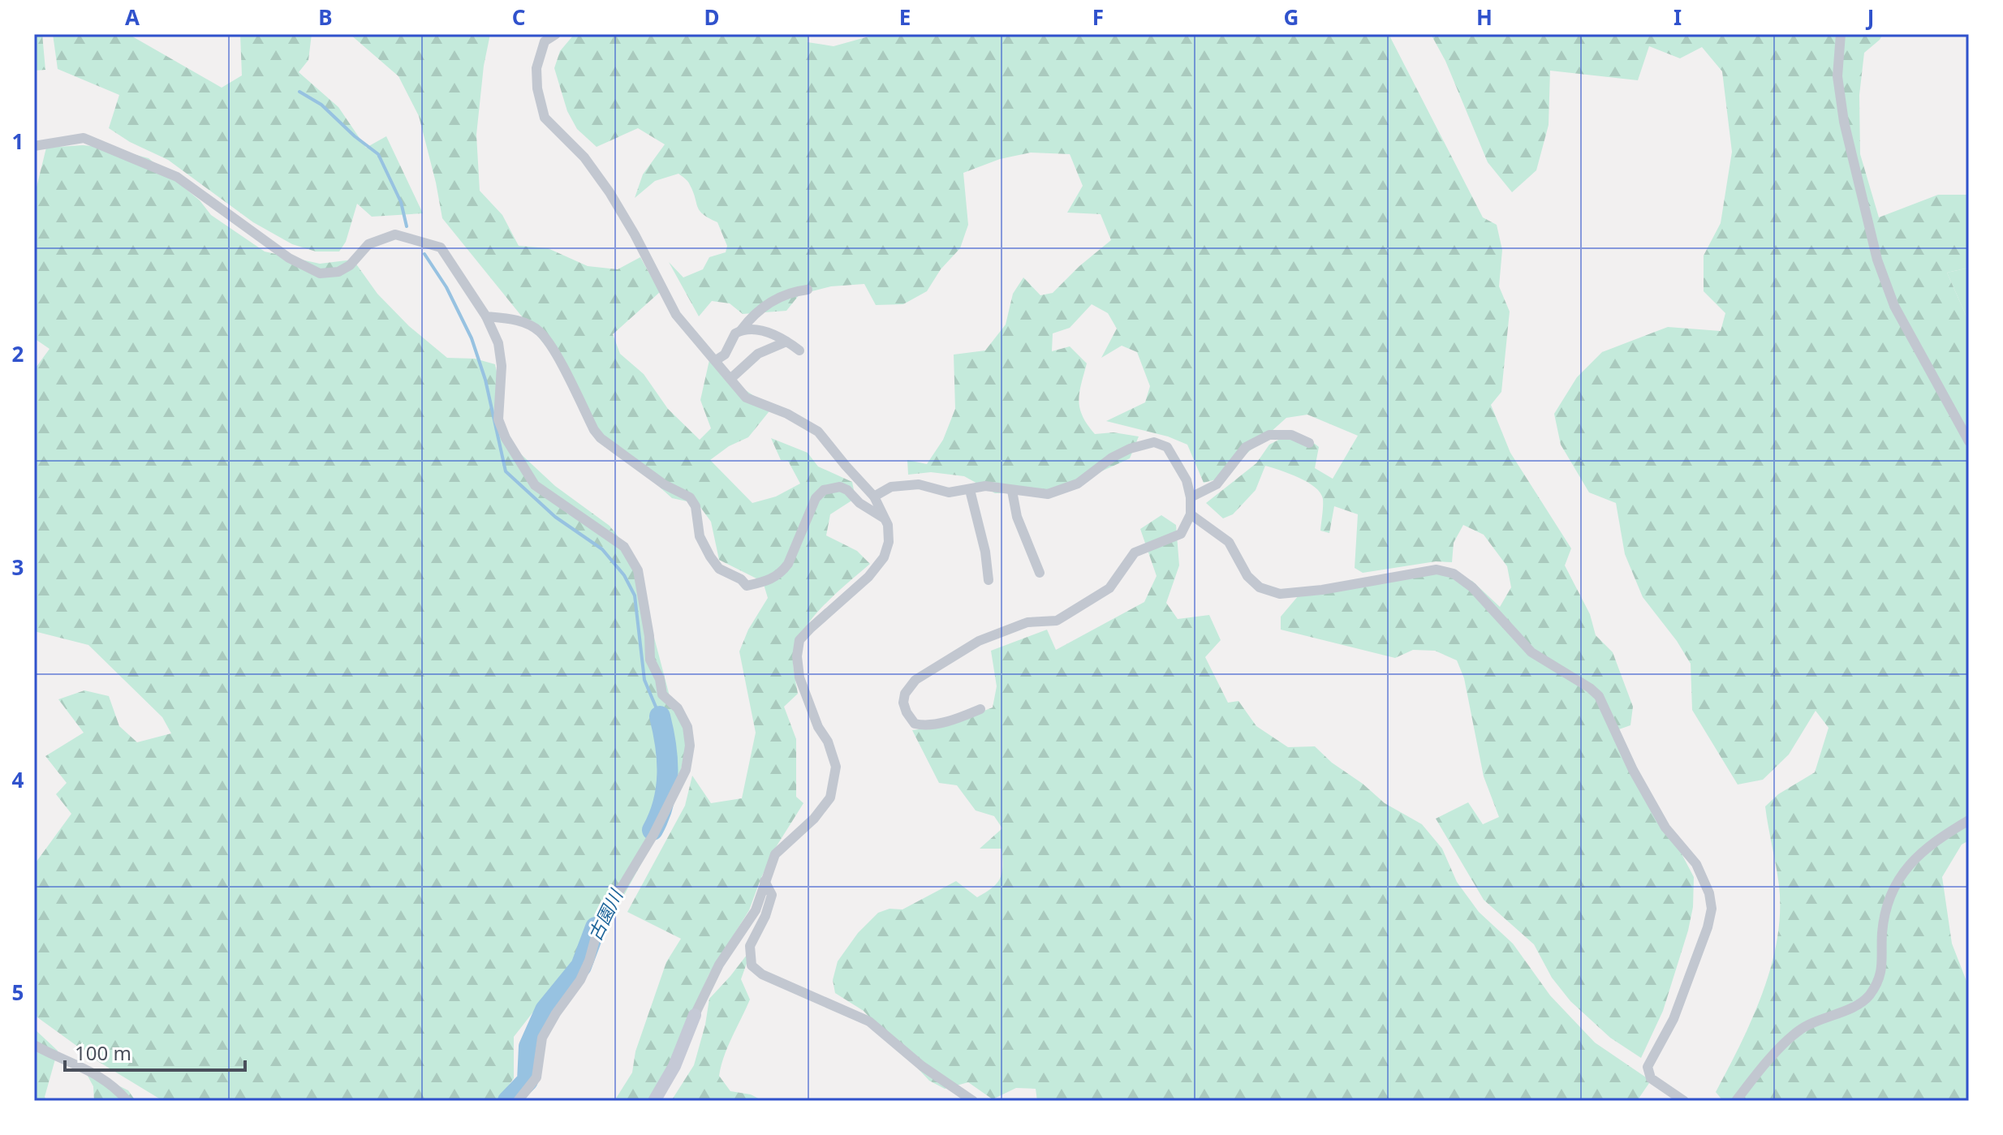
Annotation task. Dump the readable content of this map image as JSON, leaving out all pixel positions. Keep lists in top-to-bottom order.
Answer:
{
  "water": ["古園川"],
  "scale_bar": "100 m",
  "grid": {
    "columns": [
      "A",
      "B",
      "C",
      "D",
      "E",
      "F",
      "G",
      "H",
      "I",
      "J"
    ],
    "rows": [
      "1",
      "2",
      "3",
      "4",
      "5"
    ]
  }
}
